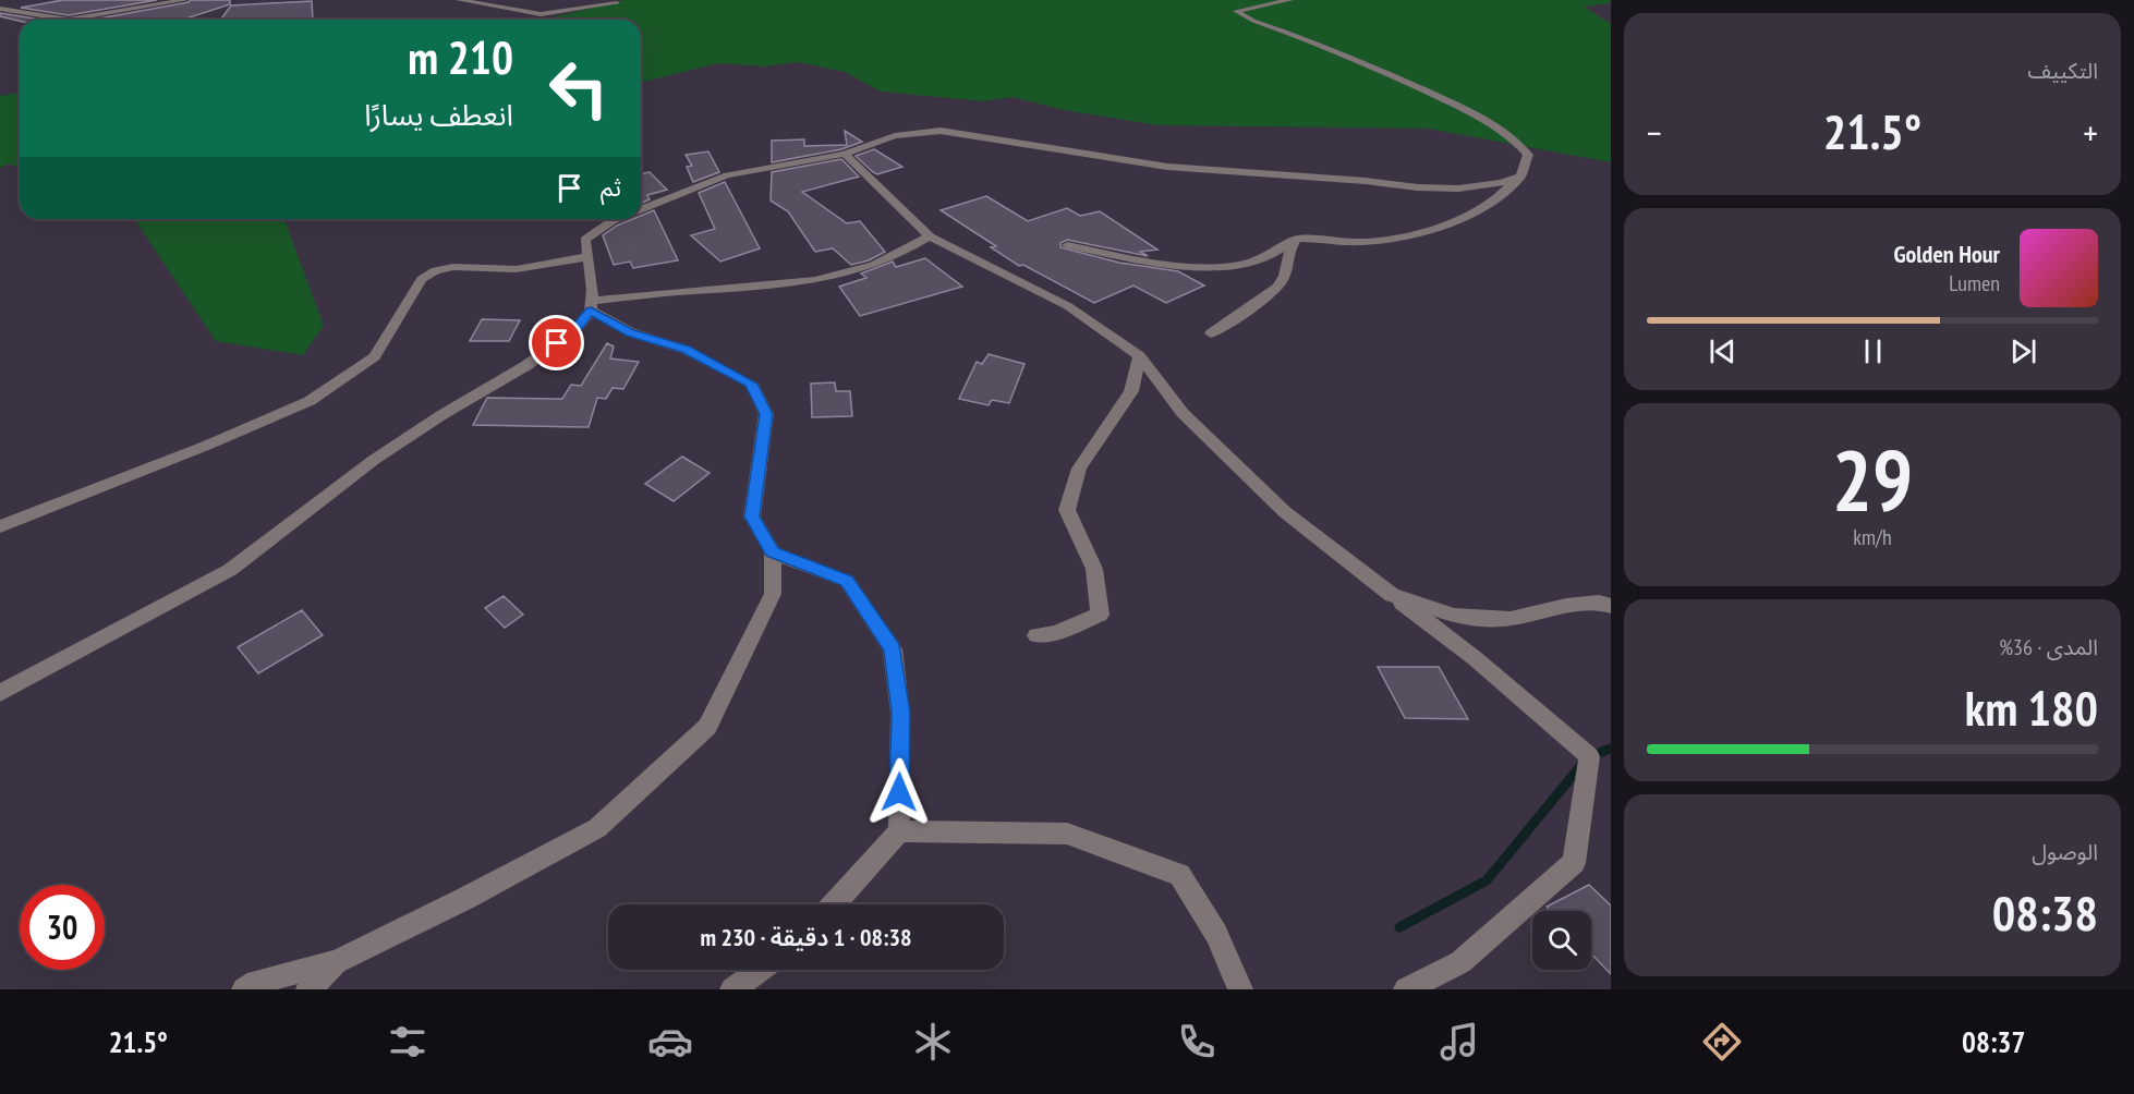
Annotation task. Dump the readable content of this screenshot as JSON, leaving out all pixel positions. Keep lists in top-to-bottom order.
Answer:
{
  "page": {
    "tile": [
      "التكييف",
      ["29", "km/h"],
      ["المدى · 36%", "180 km"],
      ["الوصول", "08:38"]
    ],
    "turn": ["210 m", "انعطف يسارًا"],
    "heat": ["−", "21.5°", "+"],
    "then": "ثم",
    "song": ["Golden Hour", "Lumen"],
    "limit": "30",
    "trip": "08:38 · 1 دقيقة · 230 m",
    "tabs": ["08:37", "21.5°"]
  }
}
